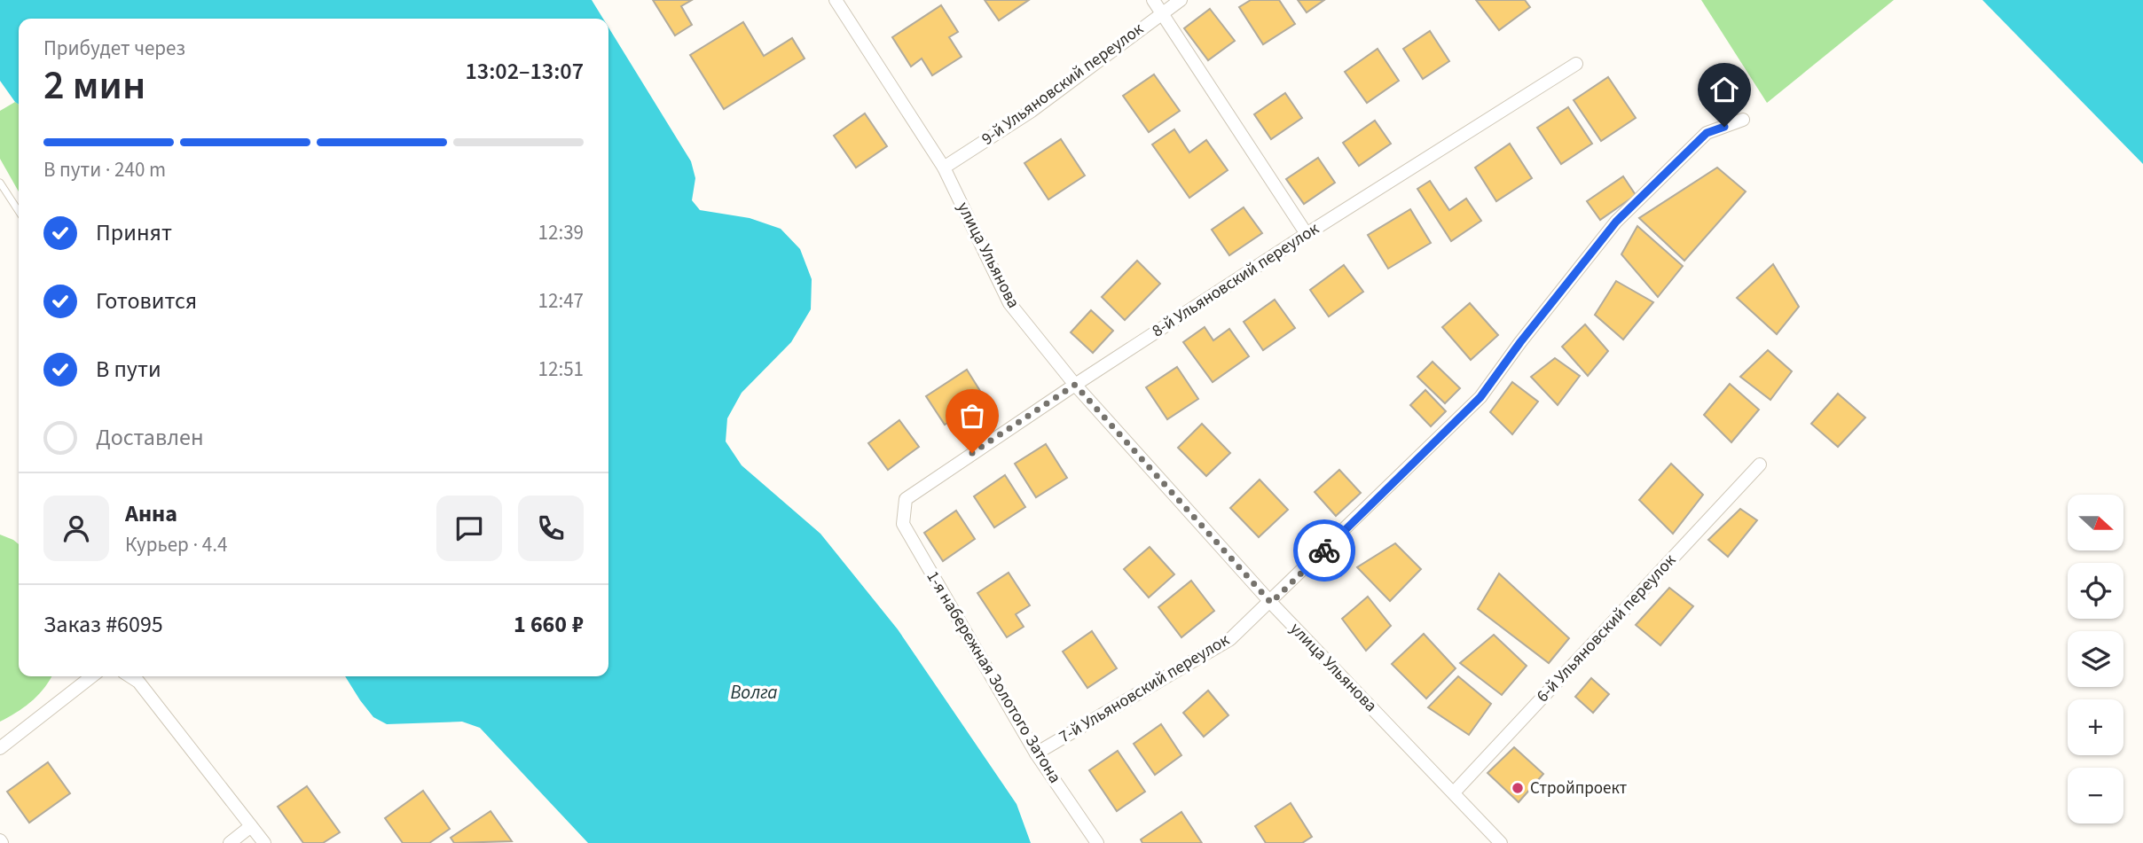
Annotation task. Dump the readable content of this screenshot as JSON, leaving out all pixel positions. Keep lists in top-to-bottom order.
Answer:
{
  "streets": {
    "street": [
      "9-й Ульяновский переулок",
      "улица Ульянова",
      "8-й Ульяновский переулок",
      "6-й Ульяновский переулок",
      "1-я набережная Золотого Затона",
      "7-й Ульяновский переулок"
    ]
  },
  "crossings": [
    ["9-й Ульяновский переулок", "улица Ульянова"],
    ["улица Ульянова", "8-й Ульяновский переулок"],
    ["улица Ульянова", "6-й Ульяновский переулок"],
    ["улица Ульянова", "7-й Ульяновский переулок"],
    ["8-й Ульяновский переулок", "1-я набережная Золотого Затона"],
    ["1-я набережная Золотого Затона", "7-й Ульяновский переулок"]
  ],
  "water": ["Волга"],
  "places": ["Стройпроект"],
  "north": "right",
  "page": {
    "heading": ["2 мин", "Прибудет через", "13:02–13:07"],
    "panel": [
      "Анна",
      "Курьер · 4.4",
      "Заказ #6095",
      "1 660 ₽"
    ],
    "bar": "В пути · 240 m",
    "list": [
      ["Принят", "12:39"],
      ["Готовится", "12:47"],
      ["В пути", "12:51"],
      "Доставлен"
    ],
    "map_buttons": ["+", "−"]
  }
}
